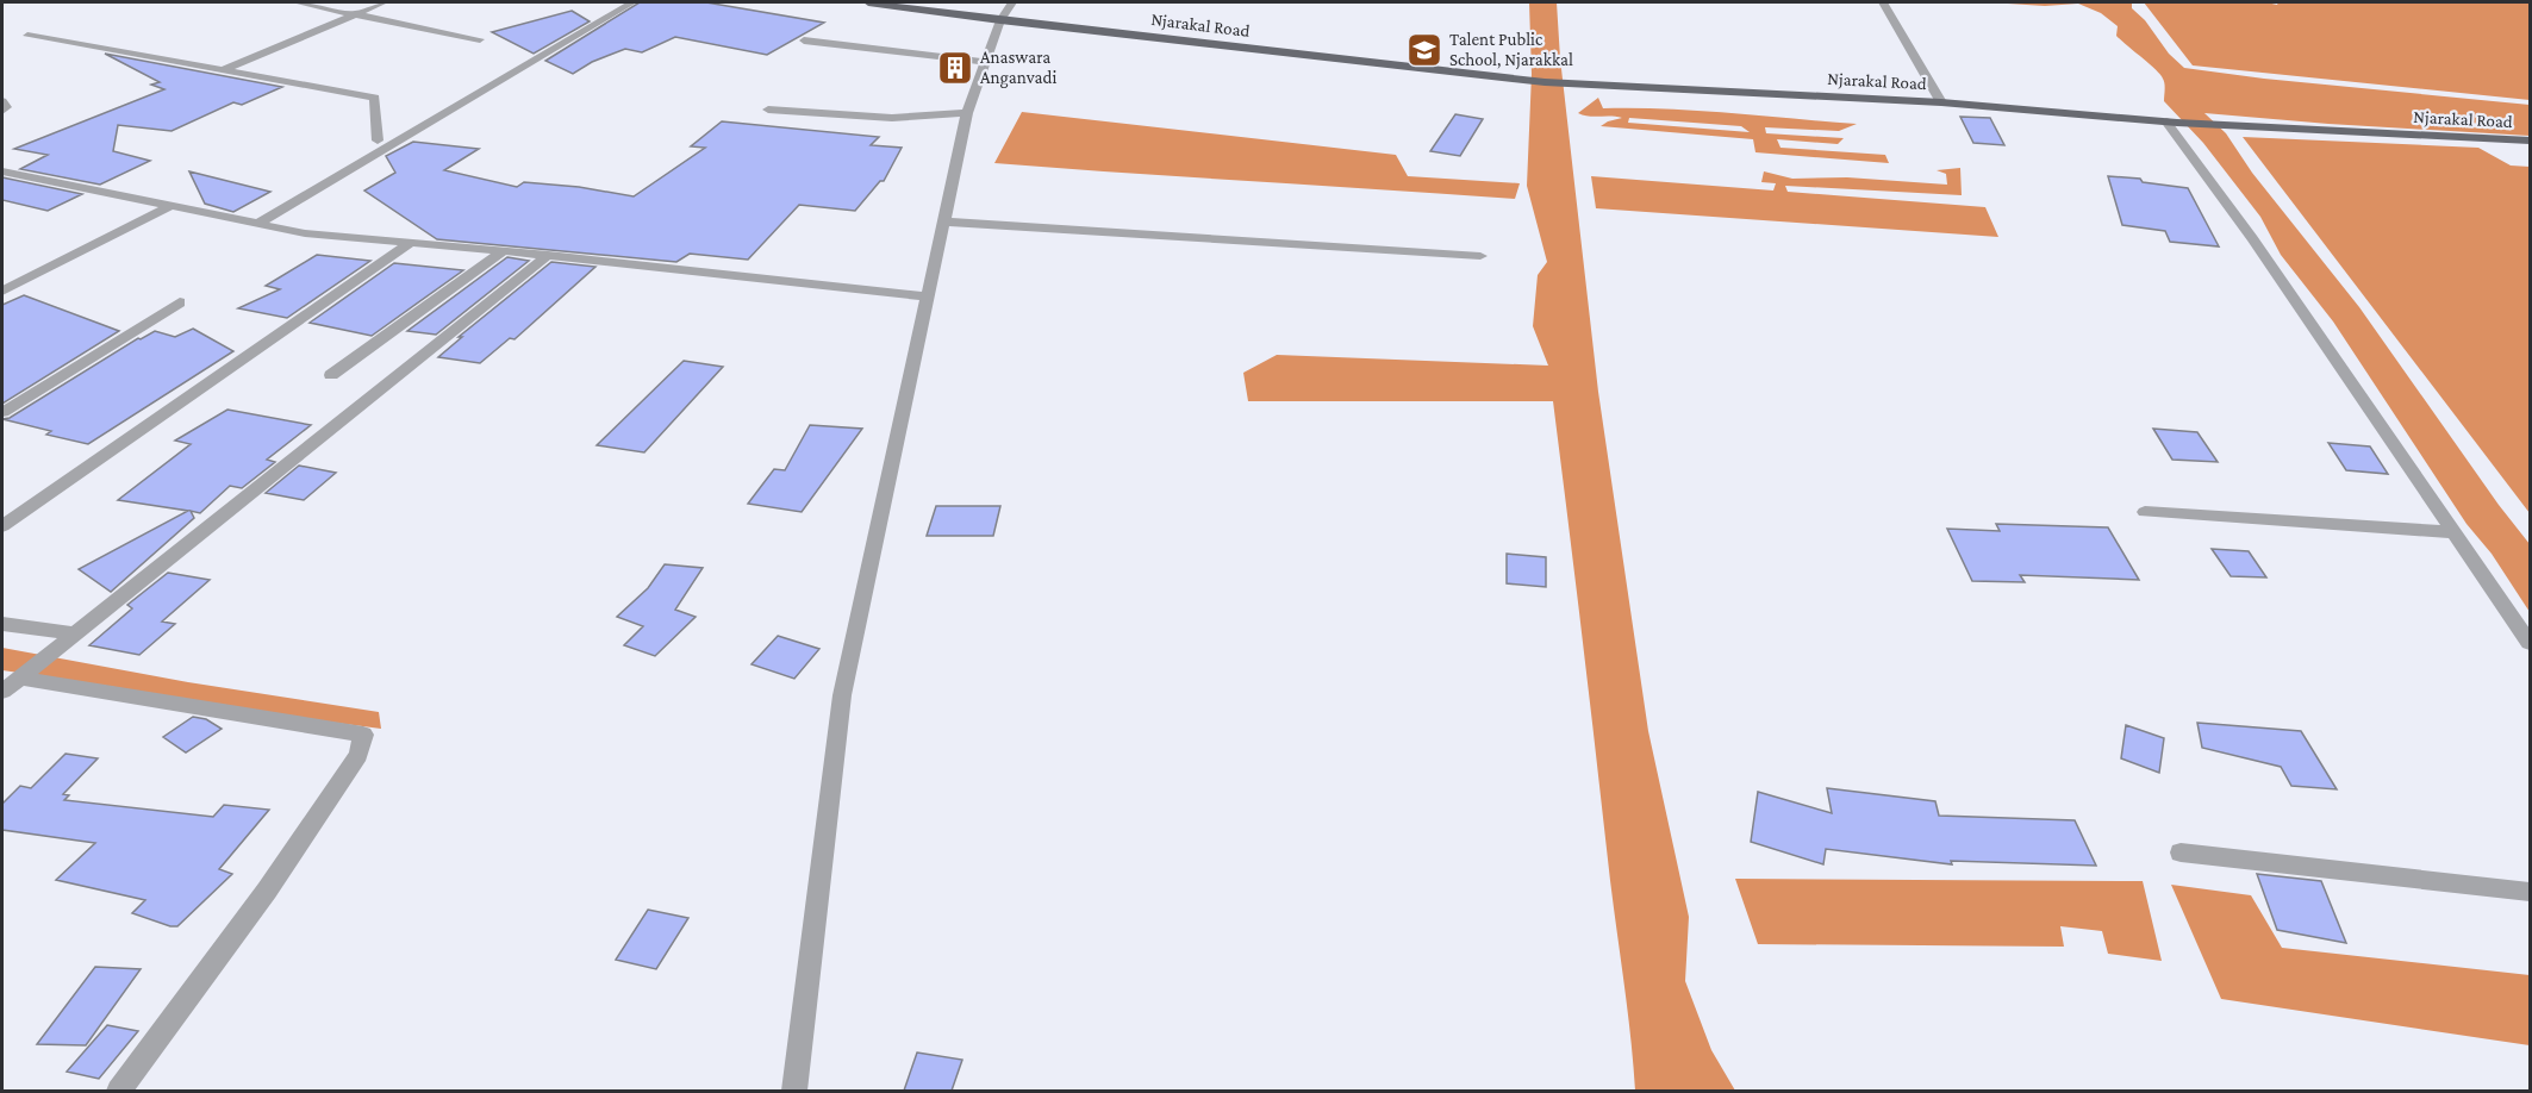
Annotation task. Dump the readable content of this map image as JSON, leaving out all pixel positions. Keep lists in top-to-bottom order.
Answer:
{
  "streets": {
    "main road": ["Njarakal Road"]
  },
  "places": {
    "school or university": ["Talent Public School, Njarakkal"],
    "building": ["Anaswara Anganvadi"]
  }
}
